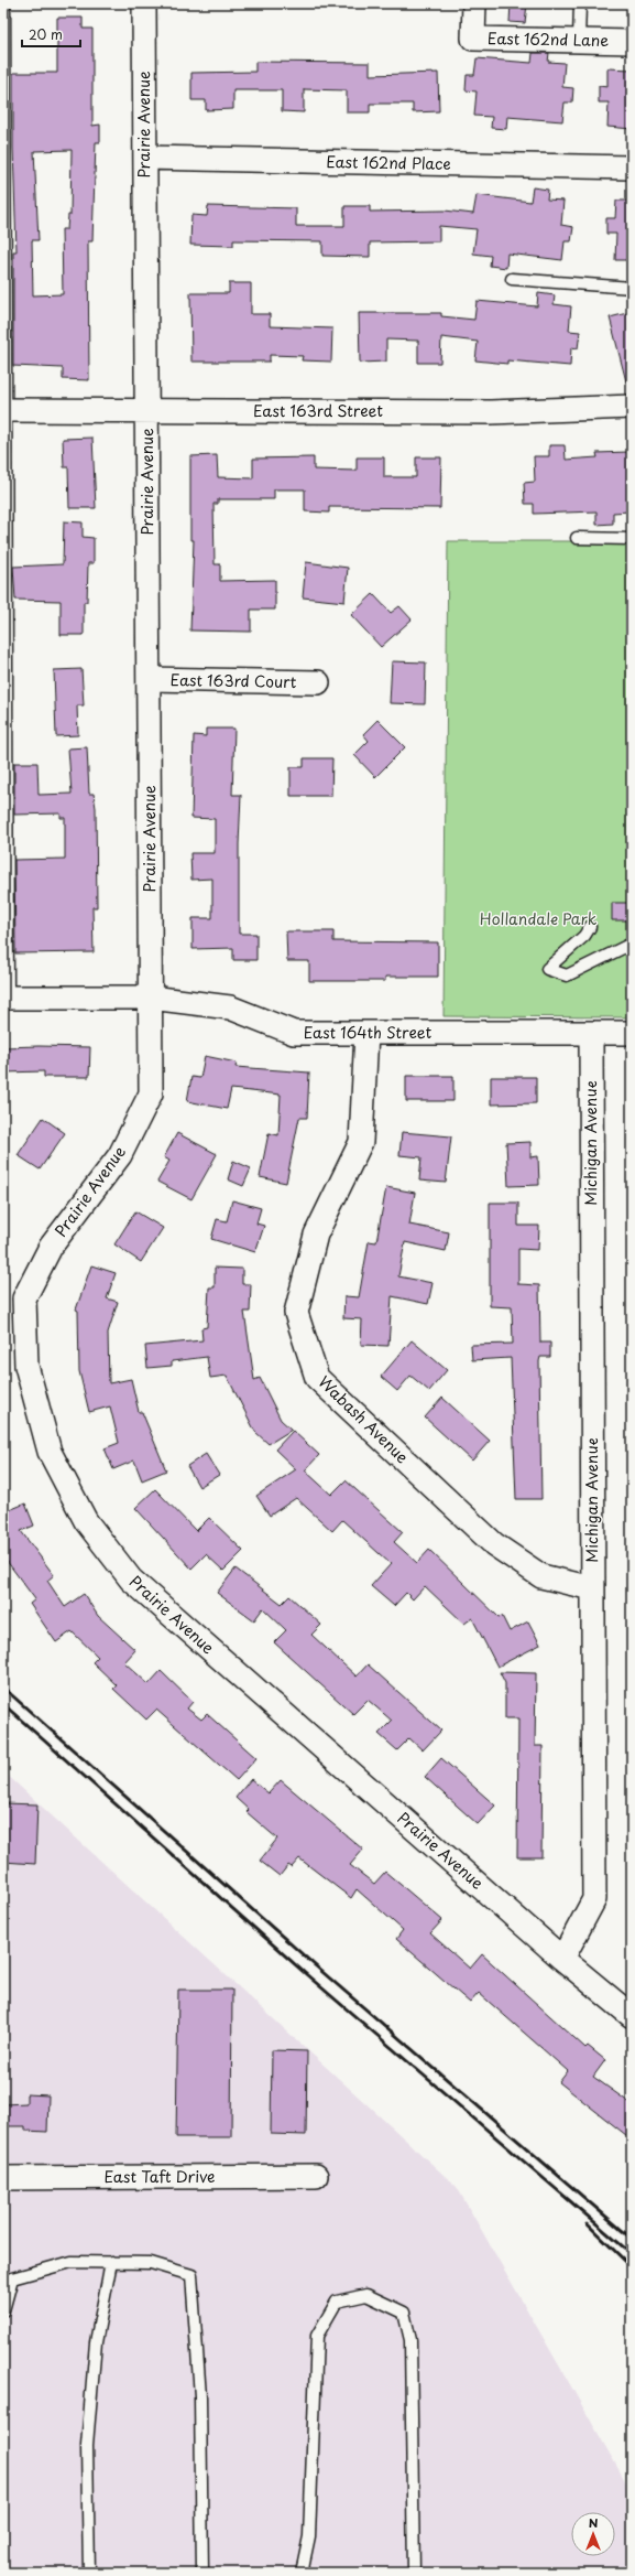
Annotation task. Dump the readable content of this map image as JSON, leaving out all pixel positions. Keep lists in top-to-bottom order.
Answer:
{
  "streets": {
    "street": [
      "East 162nd Lane",
      "Prairie Avenue",
      "East 162nd Place",
      "East 163rd Street",
      "East 163rd Court",
      "East 164th Street",
      "Michigan Avenue",
      "Wabash Avenue",
      "East Taft Drive"
    ]
  },
  "crossings": [
    ["Prairie Avenue", "East 162nd Place"],
    ["Prairie Avenue", "East 163rd Street"],
    ["Prairie Avenue", "East 163rd Court"],
    ["Prairie Avenue", "East 164th Street"],
    ["Prairie Avenue", "Michigan Avenue"],
    ["East 164th Street", "Michigan Avenue"],
    ["East 164th Street", "Wabash Avenue"],
    ["Michigan Avenue", "Wabash Avenue"]
  ],
  "parks": ["Hollandale Park"],
  "scale_bar": "20 m",
  "north": "top"
}
